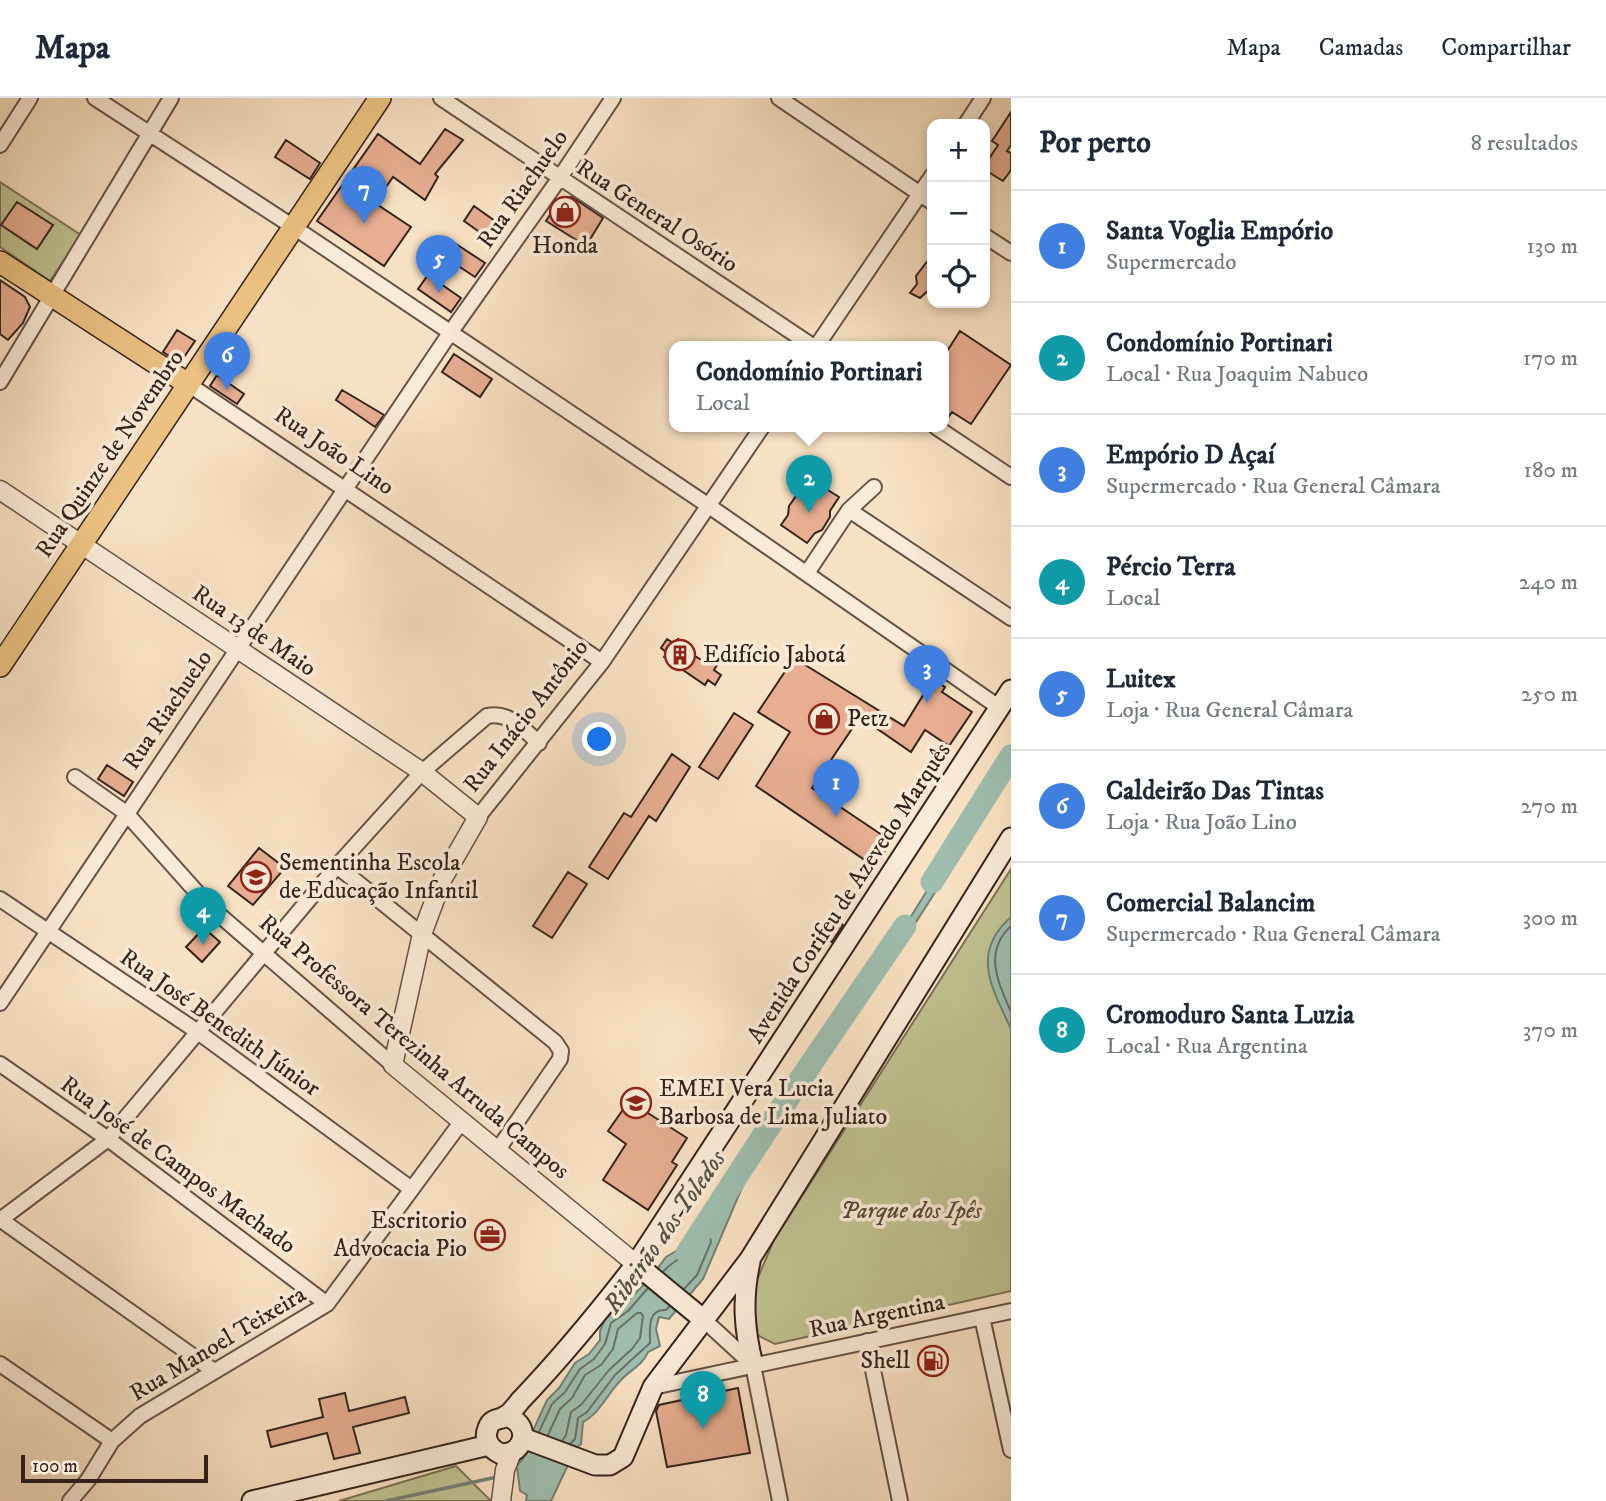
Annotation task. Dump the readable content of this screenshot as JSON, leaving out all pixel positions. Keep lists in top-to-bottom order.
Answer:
{
  "streets": {
    "main road": ["Rua João Lino", "Rua Quinze de Novembro", "Avenida Corifeu de Azevedo Marquês"],
    "street": [
      "Rua Riachuelo",
      "Rua General Osório",
      "Rua 13 de Maio",
      "Rua Inácio Antônio",
      "Rua José Benedith Júnior",
      "Rua Professora Terezinha Arruda Campos",
      "Rua José de Campos Machado",
      "Rua Argentina",
      "Rua Manoel Teixeira"
    ]
  },
  "crossings": [
    ["Rua Riachuelo", "Rua General Osório"],
    ["Rua Riachuelo", "Rua João Lino"],
    ["Rua Riachuelo", "Rua 13 de Maio"],
    ["Rua Riachuelo", "Rua José Benedith Júnior"],
    ["Rua Riachuelo", "Rua Professora Terezinha Arruda Campos"],
    ["Rua João Lino", "Rua Quinze de Novembro"],
    ["Rua João Lino", "Rua Inácio Antônio"],
    ["Rua Quinze de Novembro", "Rua 13 de Maio"],
    ["Rua 13 de Maio", "Rua Inácio Antônio"],
    ["Rua Inácio Antônio", "Rua Professora Terezinha Arruda Campos"],
    ["Avenida Corifeu de Azevedo Marquês", "Rua Professora Terezinha Arruda Campos"],
    ["Rua José Benedith Júnior", "Rua Manoel Teixeira"],
    ["Rua Professora Terezinha Arruda Campos", "Rua Manoel Teixeira"],
    ["Rua José de Campos Machado", "Rua Manoel Teixeira"]
  ],
  "water": ["Ribeirão dos Toledos"],
  "parks": ["Parque dos Ipês"],
  "places": {
    "shop": ["Honda", "Petz"],
    "building": ["Edifício Jabotá"],
    "school or university": ["Sementinha Escola de Educação Infantil", "EMEI Vera Lucia Barbosa de Lima Juliato"],
    "office": ["Escritorio Advocacia Pio"],
    "fuel station": ["Shell"]
  },
  "scale_bar": "100 m",
  "page": {
    "header": "Mapa",
    "nav": ["Mapa", "Camadas", "Compartilhar"],
    "heading": ["Por perto", "8 resultados"],
    "map_buttons": ["+", "−"],
    "pins": [
      "7",
      "5",
      "6",
      "2",
      "3",
      "1",
      "4",
      "8"
    ],
    "list": [
      {
        "mark": "1",
        "name": "Santa Voglia Empório",
        "note": "Supermercado",
        "value": "130 m"
      },
      {
        "mark": "2",
        "name": "Condomínio Portinari",
        "note": "Local · Rua Joaquim Nabuco",
        "value": "170 m"
      },
      {
        "mark": "3",
        "name": "Empório D Açaí",
        "note": "Supermercado · Rua General Câmara",
        "value": "180 m"
      },
      {
        "mark": "4",
        "name": "Pércio Terra",
        "note": "Local",
        "value": "240 m"
      },
      {
        "mark": "5",
        "name": "Luitex",
        "note": "Loja · Rua General Câmara",
        "value": "250 m"
      },
      {
        "mark": "6",
        "name": "Caldeirão Das Tintas",
        "note": "Loja · Rua João Lino",
        "value": "270 m"
      },
      {
        "mark": "7",
        "name": "Comercial Balancim",
        "note": "Supermercado · Rua General Câmara",
        "value": "300 m"
      },
      {
        "mark": "8",
        "name": "Cromoduro Santa Luzia",
        "note": "Local · Rua Argentina",
        "value": "370 m"
      }
    ],
    "popup": ["Condomínio Portinari", "Local"],
    "scale": "100 m"
  }
}
